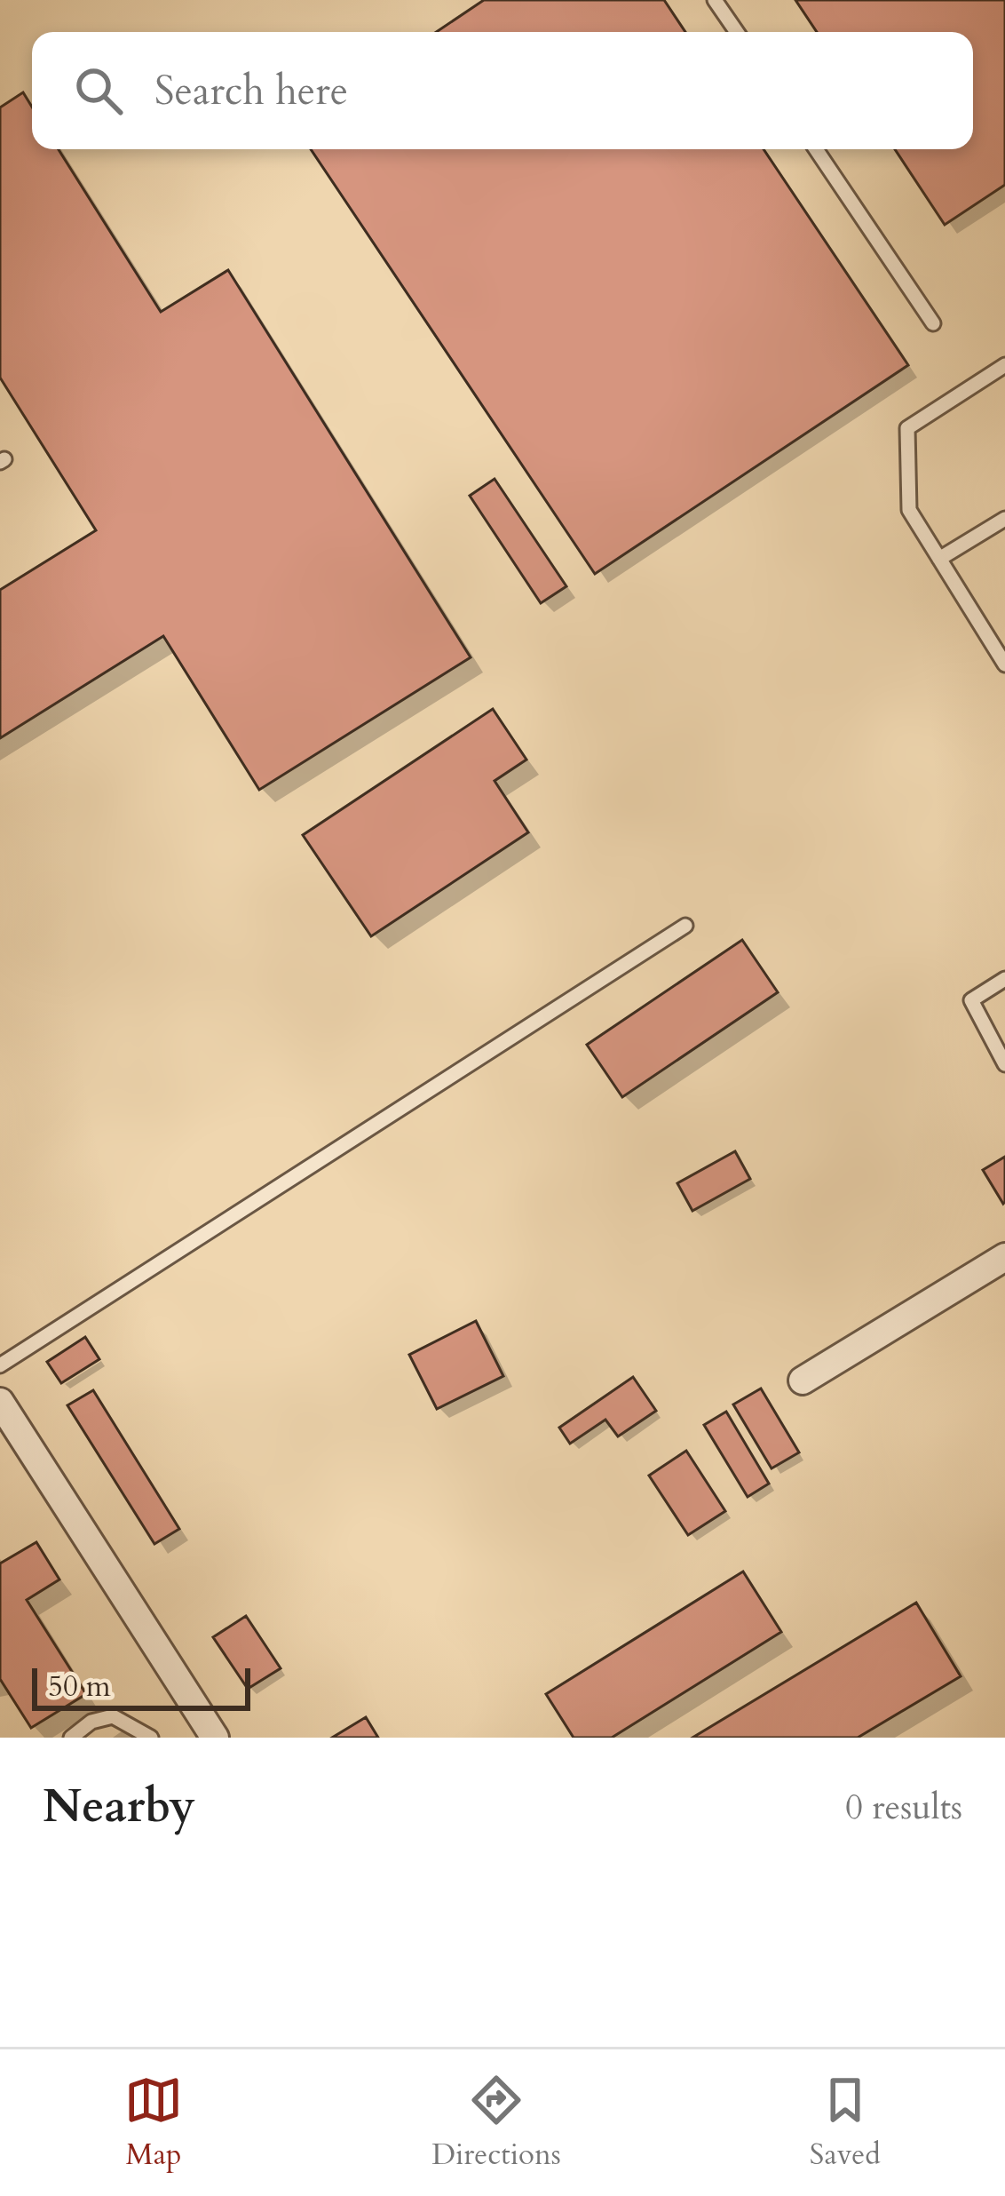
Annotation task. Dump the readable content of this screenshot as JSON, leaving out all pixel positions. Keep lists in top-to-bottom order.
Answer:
{
  "scale_bar": "50 m",
  "page": {
    "search": "Search here",
    "scale": "50 m",
    "heading": ["Nearby", "0 results"],
    "nav": ["Map", "Directions", "Saved"]
  }
}
